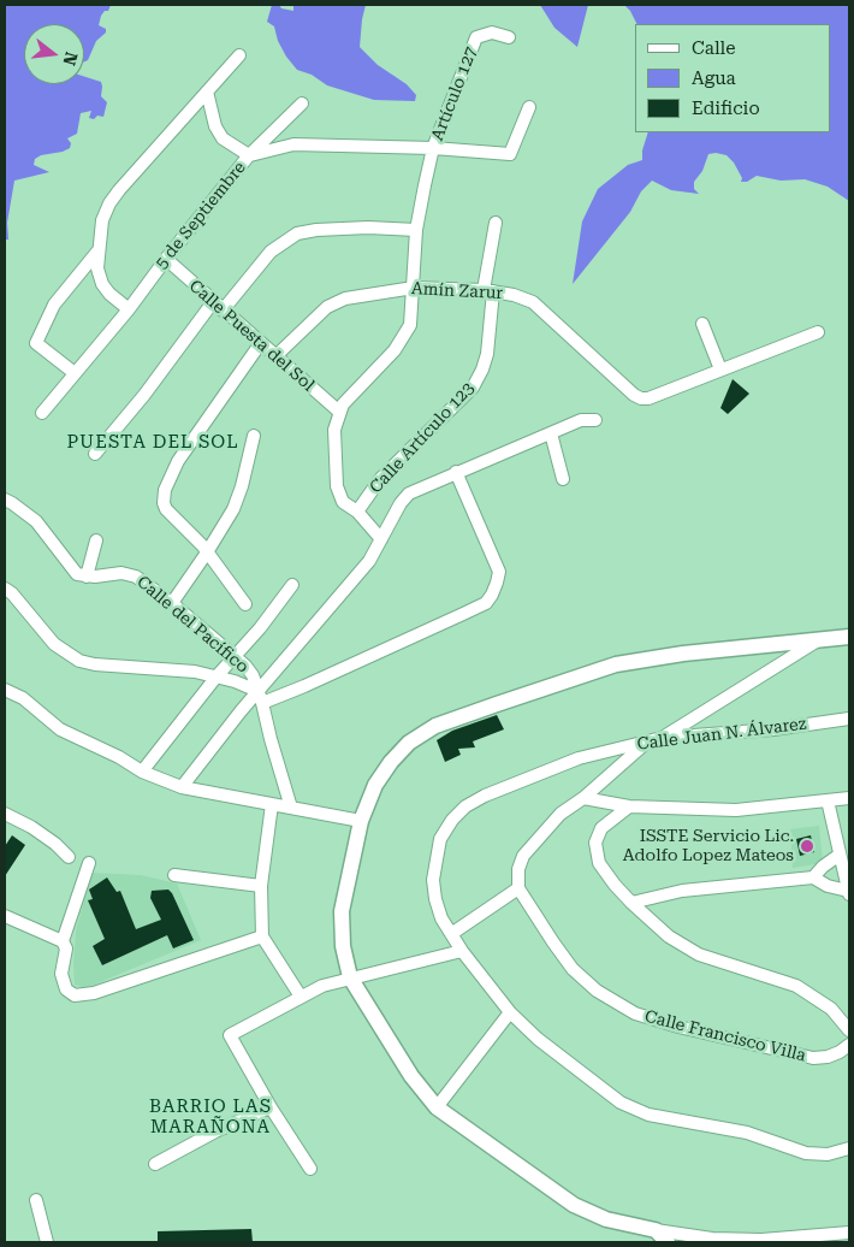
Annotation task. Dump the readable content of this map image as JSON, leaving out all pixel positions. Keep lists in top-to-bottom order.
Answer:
{
  "streets": {
    "street": [
      "Artículo 127",
      "5 de Septiembre",
      "Amín Zarur",
      "Calle Puesta del Sol",
      "Calle Artículo 123",
      "Calle del Pacífico",
      "Calle Juan N. Álvarez",
      "Calle Francisco Villa"
    ]
  },
  "crossings": [
    ["Artículo 127", "5 de Septiembre"],
    ["5 de Septiembre", "Calle Puesta del Sol"],
    ["Amín Zarur", "Calle Puesta del Sol"],
    ["Amín Zarur", "Calle Artículo 123"]
  ],
  "districts": ["PUESTA DEL SOL", "BARRIO LAS MARAÑONA"],
  "places": ["ISSTE Servicio Lic. Adolfo Lopez Mateos"],
  "legend": ["Calle", "Agua", "Edificio"],
  "north": "right"
}
